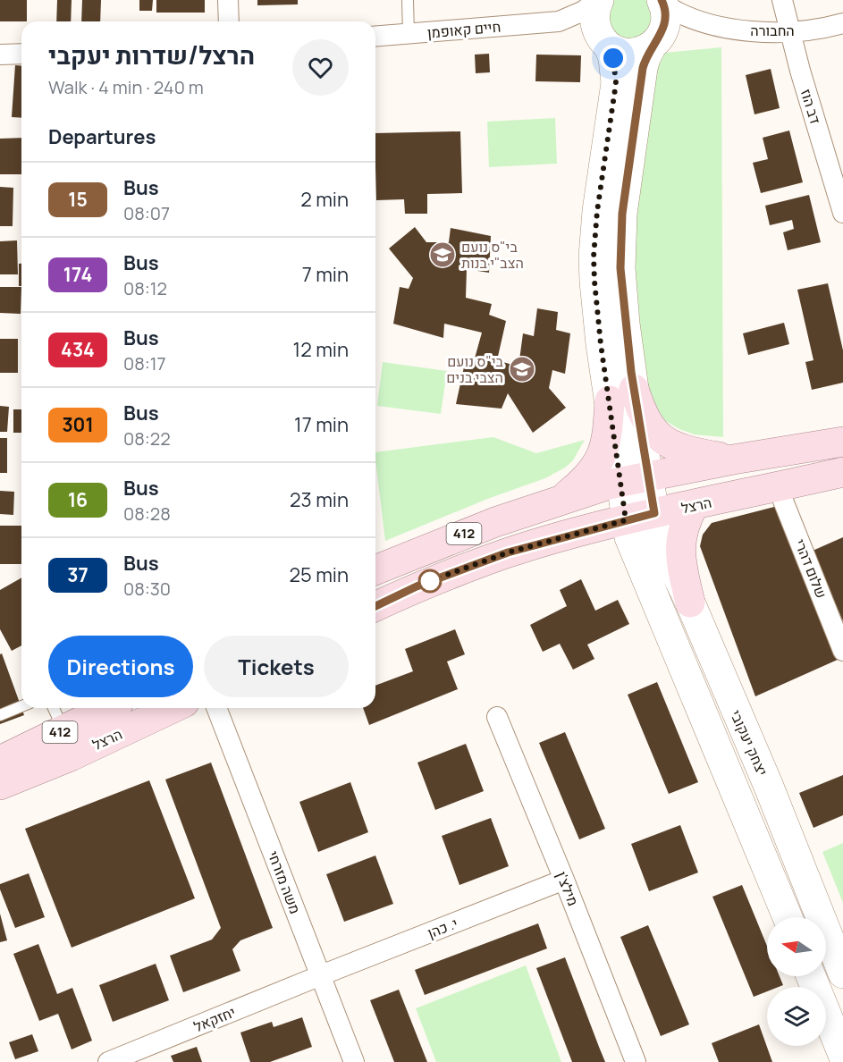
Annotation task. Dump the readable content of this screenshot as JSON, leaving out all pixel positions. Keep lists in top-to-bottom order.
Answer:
{
  "streets": {
    "main road": ["הרצל", "412", "יצחק יעקובי"],
    "street": [
      "חיים קאופמן",
      "החבורה",
      "דב הוז",
      "שלום דהרי",
      "משה מזרחי",
      "מילצ'ן",
      "י. כהן",
      "יחזקאל"
    ]
  },
  "crossings": [
    ["החבורה", "דב הוז"],
    ["הרצל", "שלום דהרי"],
    ["הרצל", "יצחק יעקובי"],
    ["412", "יצחק יעקובי"],
    ["משה מזרחי", "י. כהן"],
    ["משה מזרחי", "יחזקאל"],
    ["מילצ'ן", "י. כהן"],
    ["י. כהן", "יחזקאל"]
  ],
  "places": {
    "school or university": ["בי\"ס נועם הצב\"י בנות", "בי\"ס נועם הצבי בנים"]
  },
  "lines": ["bus line 15"],
  "north": "left",
  "page": {
    "heading": [
      ["הרצל/שדרות יעקבי", "Walk · 4 min · 240 m"],
      "Departures"
    ],
    "list": [
      {
        "mark": "15",
        "name": "Bus",
        "note": "08:07",
        "value": "2 min"
      },
      {
        "mark": "174",
        "name": "Bus",
        "note": "08:12",
        "value": "7 min"
      },
      {
        "mark": "434",
        "name": "Bus",
        "note": "08:17",
        "value": "12 min"
      },
      {
        "mark": "301",
        "name": "Bus",
        "note": "08:22",
        "value": "17 min"
      },
      {
        "mark": "16",
        "name": "Bus",
        "note": "08:28",
        "value": "23 min"
      },
      {
        "mark": "37",
        "name": "Bus",
        "note": "08:30",
        "value": "25 min"
      }
    ],
    "buttons": ["Directions", "Tickets"]
  }
}
